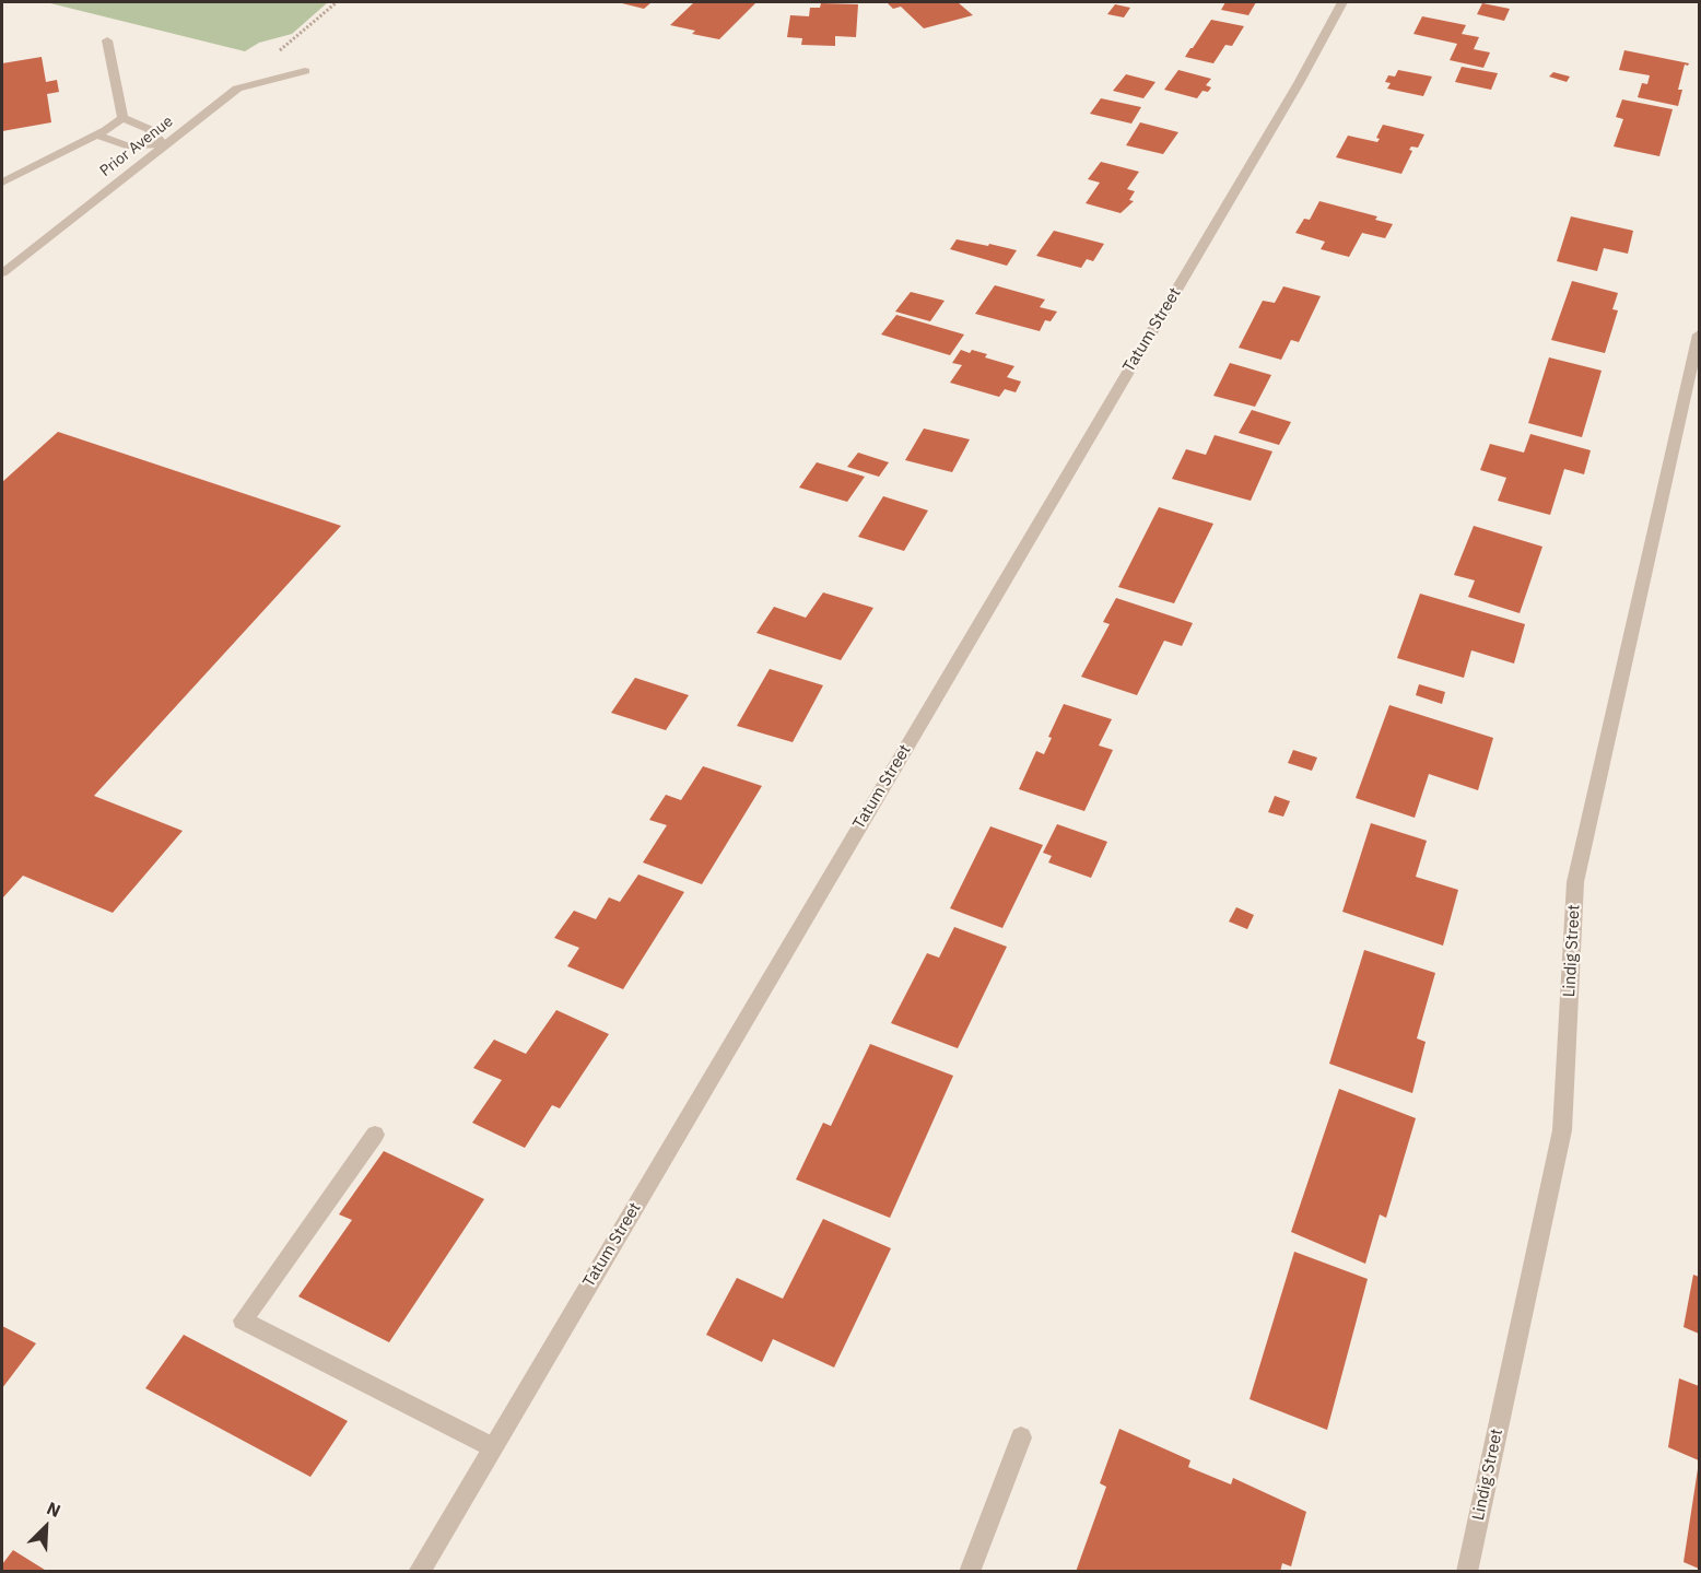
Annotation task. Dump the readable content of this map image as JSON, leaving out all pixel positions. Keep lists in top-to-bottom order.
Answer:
{
  "streets": {
    "street": ["Prior Avenue", "Tatum Street", "Lindig Street"]
  },
  "north": "top right"
}
